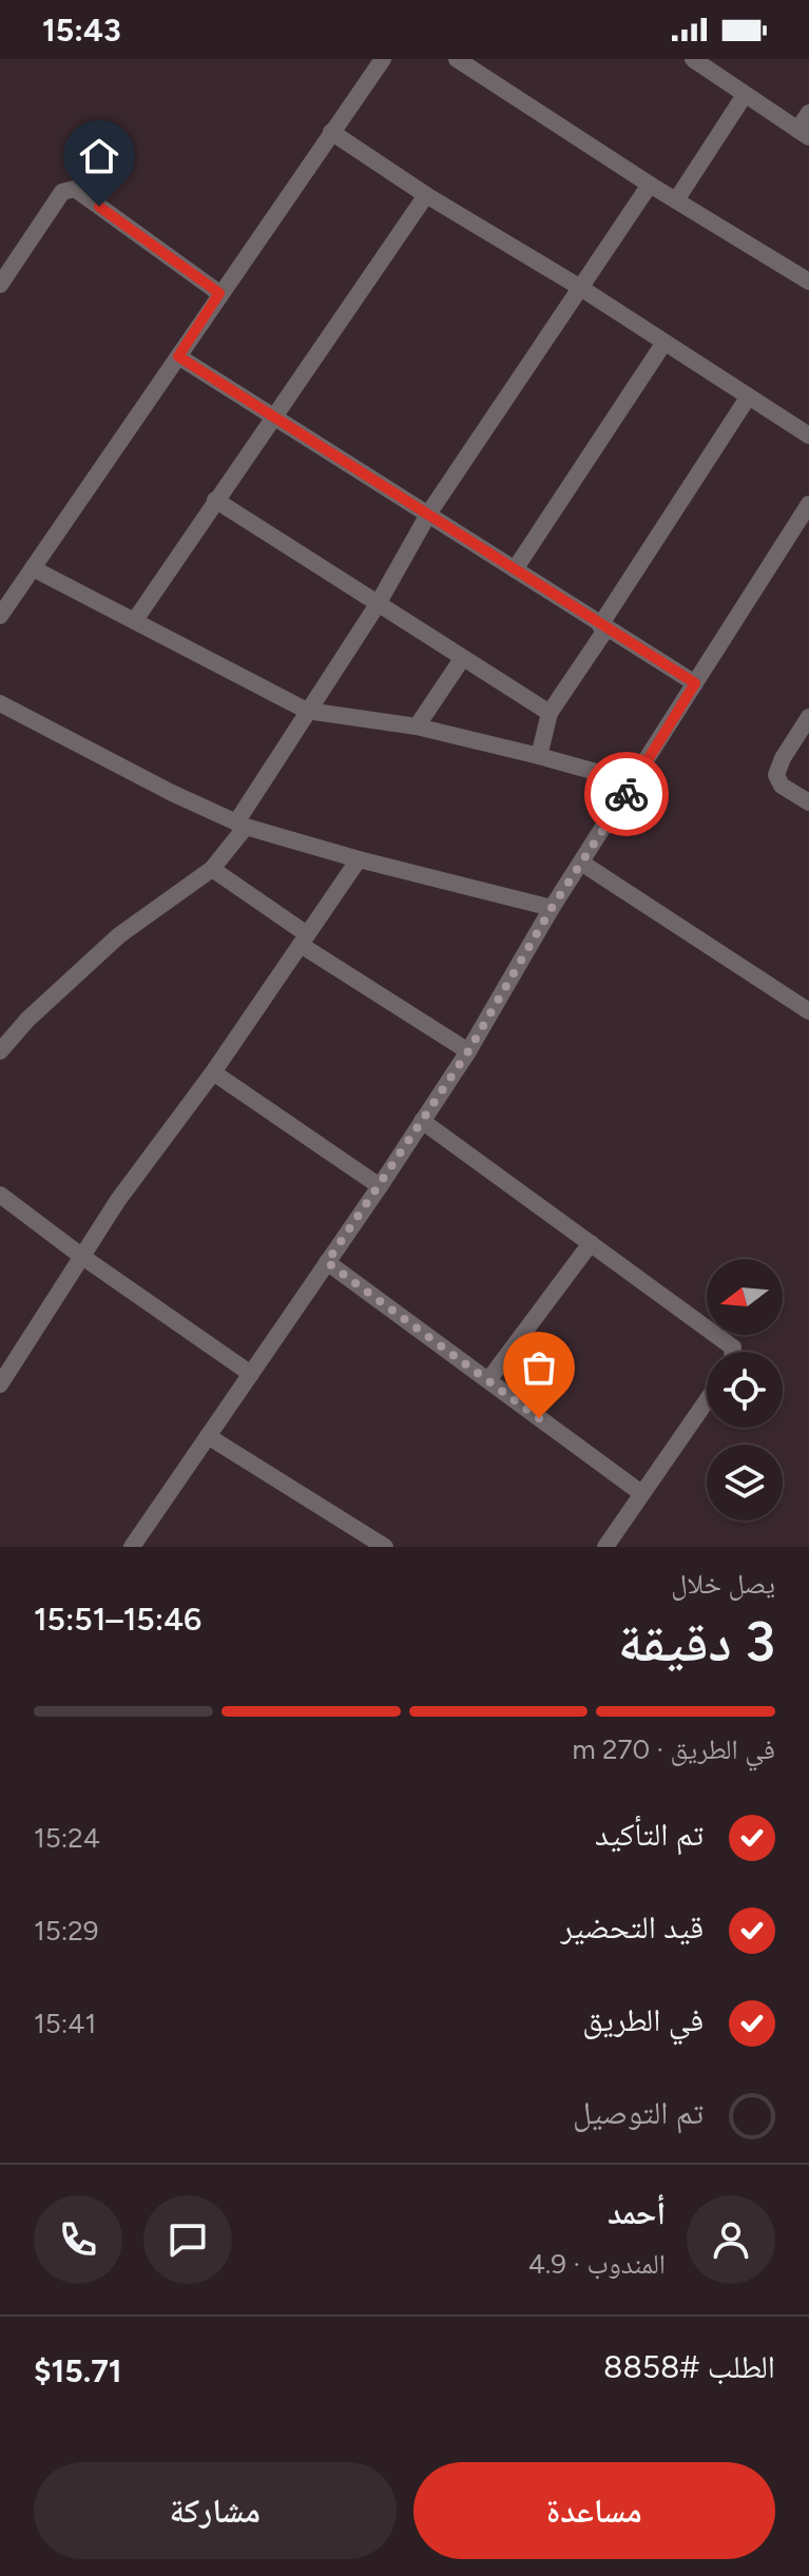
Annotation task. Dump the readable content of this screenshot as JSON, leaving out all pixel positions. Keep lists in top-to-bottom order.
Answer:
{
  "north": "left",
  "page": {
    "status": "15:43",
    "heading": ["3 دقيقة", "يصل خلال", "15:46–15:51"],
    "panel": [
      "أحمد",
      "المندوب · 4.9",
      "الطلب #8858",
      "$15.71"
    ],
    "bar": "في الطريق · 270 m",
    "list": [
      ["تم التأكيد", "15:24"],
      ["قيد التحضير", "15:29"],
      ["في الطريق", "15:41"],
      "تم التوصيل"
    ],
    "buttons": ["مساعدة", "مشاركة"]
  }
}
